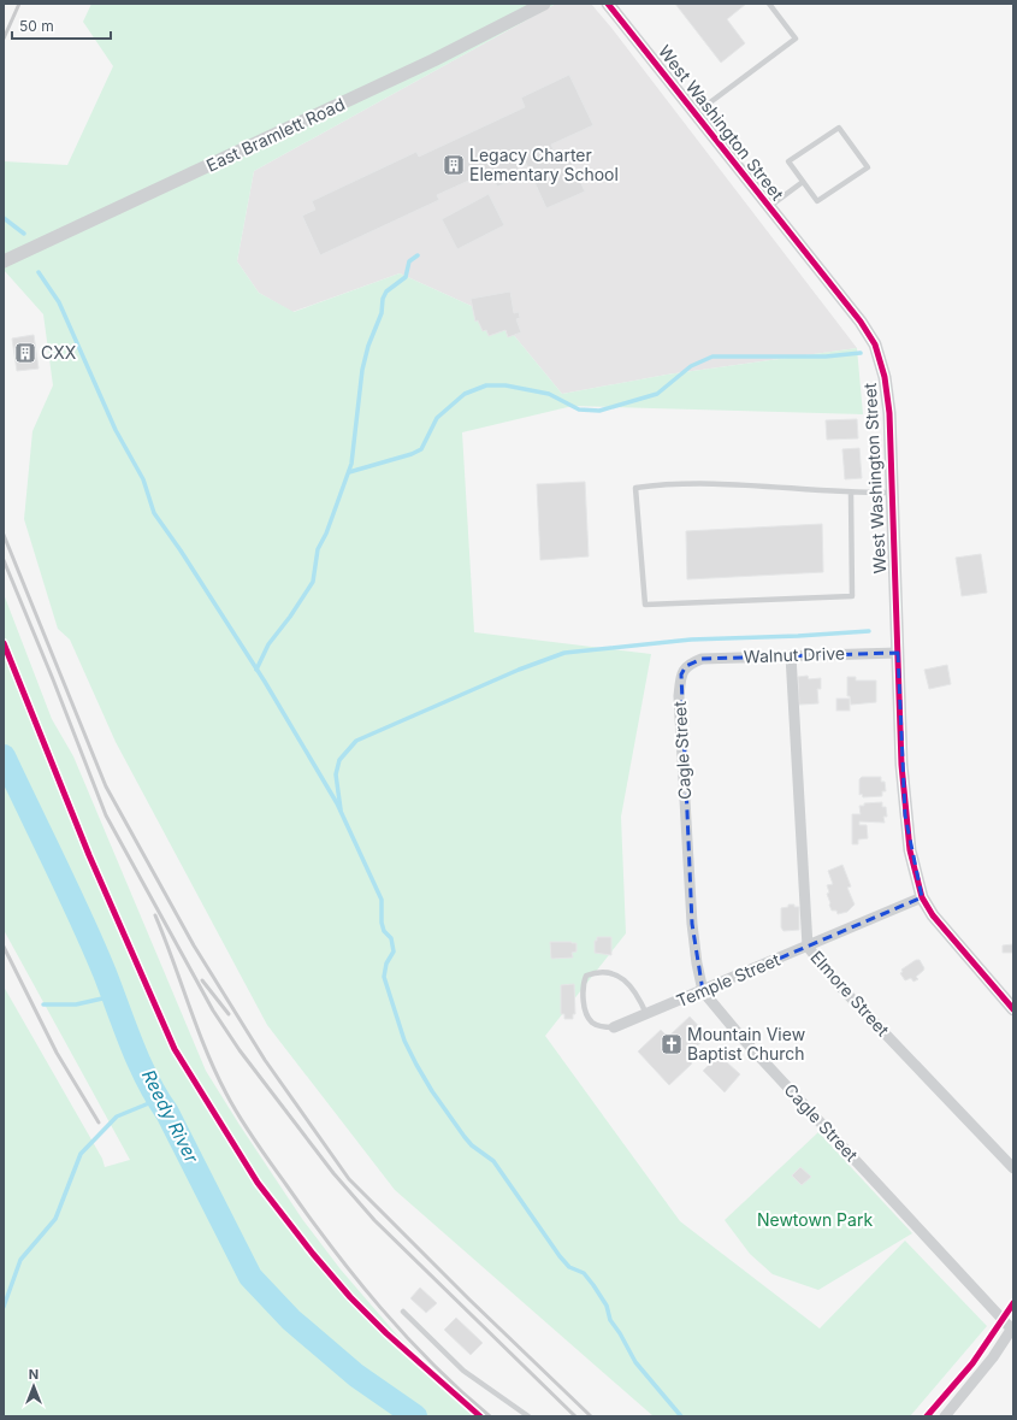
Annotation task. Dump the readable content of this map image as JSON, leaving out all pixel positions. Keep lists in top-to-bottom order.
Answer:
{
  "streets": {
    "street": [
      "West Washington Street",
      "East Bramlett Road",
      "Walnut Drive",
      "Cagle Street",
      "Temple Street",
      "Elmore Street"
    ]
  },
  "crossings": [
    ["West Washington Street", "Walnut Drive"],
    ["West Washington Street", "Temple Street"],
    ["Walnut Drive", "Cagle Street"],
    ["Walnut Drive", "Elmore Street"],
    ["Cagle Street", "Temple Street"],
    ["Temple Street", "Elmore Street"]
  ],
  "water": ["Reedy River"],
  "parks": ["Newtown Park"],
  "places": {
    "building": ["Legacy Charter Elementary School", "CXX"],
    "church": ["Mountain View Baptist Church"]
  },
  "scale_bar": "50 m",
  "north": "top"
}
